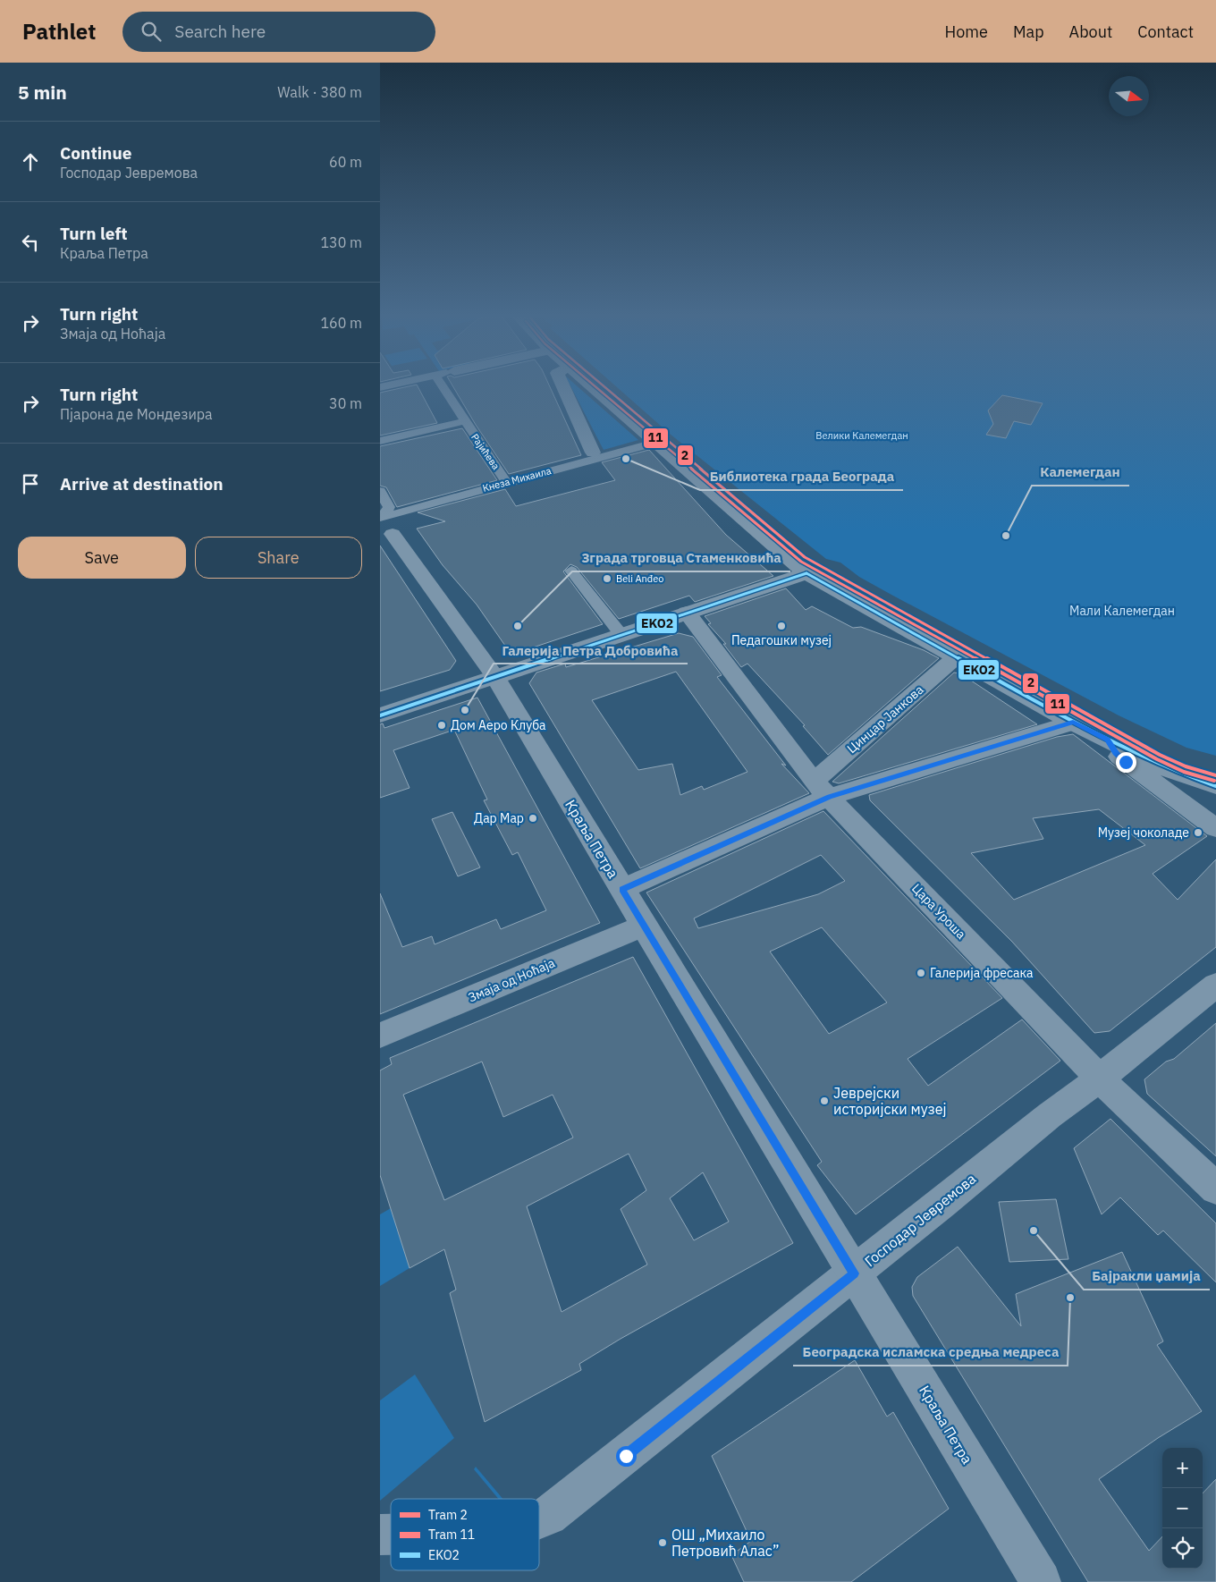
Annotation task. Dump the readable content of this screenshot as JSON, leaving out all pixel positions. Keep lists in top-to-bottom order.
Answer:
{
  "streets": {
    "street": [
      "Рајићева",
      "Кнеза Михаила",
      "Цинцар Јанкова",
      "Краља Петра",
      "Цара Уроша",
      "Змаја од Ноћаја",
      "Господар Јевремова"
    ]
  },
  "crossings": [
    ["Рајићева", "Кнеза Михаила"],
    ["Кнеза Михаила", "Краља Петра"],
    ["Цинцар Јанкова", "Цара Уроша"],
    ["Краља Петра", "Змаја од Ноћаја"],
    ["Краља Петра", "Господар Јевремова"],
    ["Цара Уроша", "Господар Јевремова"]
  ],
  "parks": ["Велики Калемегдан", "Мали Калемегдан"],
  "places": [
    "Библиотека града Београда",
    "Калемегдан",
    "Beli Anđeo",
    "Зграда трговца Стаменковића",
    "Педагошки музеј",
    "Галерија Петра Добровића",
    "Дом Аеро Клуба",
    "Дар Мар",
    "Музеј чоколаде",
    "Галерија фресака",
    "Јеврејски историјски музеј",
    "Бајракли џамија",
    "Београдска исламска средња медреса",
    "ОШ „Михаило Петровић Алас”"
  ],
  "lines": ["tram line 2", "tram line 11", "transit line EKO2"],
  "legend": ["Tram 2", "Tram 11", "EKO2"],
  "north": "right",
  "page": {
    "header": "Pathlet",
    "search": "Search here",
    "nav": [
      "Home",
      "Map",
      "About",
      "Contact"
    ],
    "heading": ["5 min", "Walk · 380 m"],
    "list": [
      ["Continue", "Господар Јевремова", "60 m"],
      ["Turn left", "Краља Петра", "130 m"],
      ["Turn right", "Змаја од Ноћаја", "160 m"],
      ["Turn right", "Пјарона де Мондезира", "30 m"],
      "Arrive at destination"
    ],
    "buttons": ["Save", "Share"],
    "map_buttons": ["+", "−"]
  }
}
